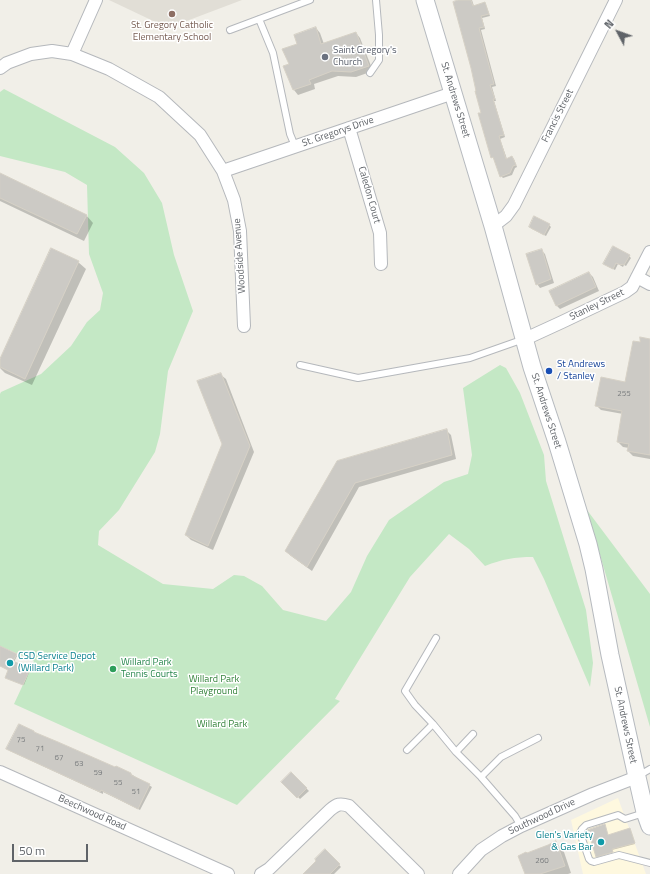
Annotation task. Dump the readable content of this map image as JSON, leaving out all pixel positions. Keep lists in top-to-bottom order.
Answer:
{
  "streets": {
    "main road": ["St. Andrews Street"],
    "street": [
      "Francis Street",
      "St. Gregorys Drive",
      "Caledon Court",
      "Woodside Avenue",
      "Stanley Street",
      "Beechwood Road",
      "Southwood Drive"
    ]
  },
  "crossings": [
    ["St. Andrews Street", "Francis Street"],
    ["St. Andrews Street", "St. Gregorys Drive"],
    ["St. Andrews Street", "Stanley Street"],
    ["St. Andrews Street", "Southwood Drive"],
    ["St. Gregorys Drive", "Caledon Court"],
    ["St. Gregorys Drive", "Woodside Avenue"]
  ],
  "parks": ["Willard Park Playground", "Willard Park"],
  "places": [
    "St. Gregory Catholic Elementary School",
    "Saint Gregory's Church",
    "St Andrews / Stanley",
    "CSD Service Depot (Willard Park)",
    "Willard Park Tennis Courts",
    "Glen's Variety & Gas Bar"
  ],
  "house_numbers": [
    "255",
    "75",
    "71",
    "67",
    "63",
    "59",
    "55",
    "51",
    "260"
  ],
  "scale_bar": "50 m",
  "north": "top left"
}
